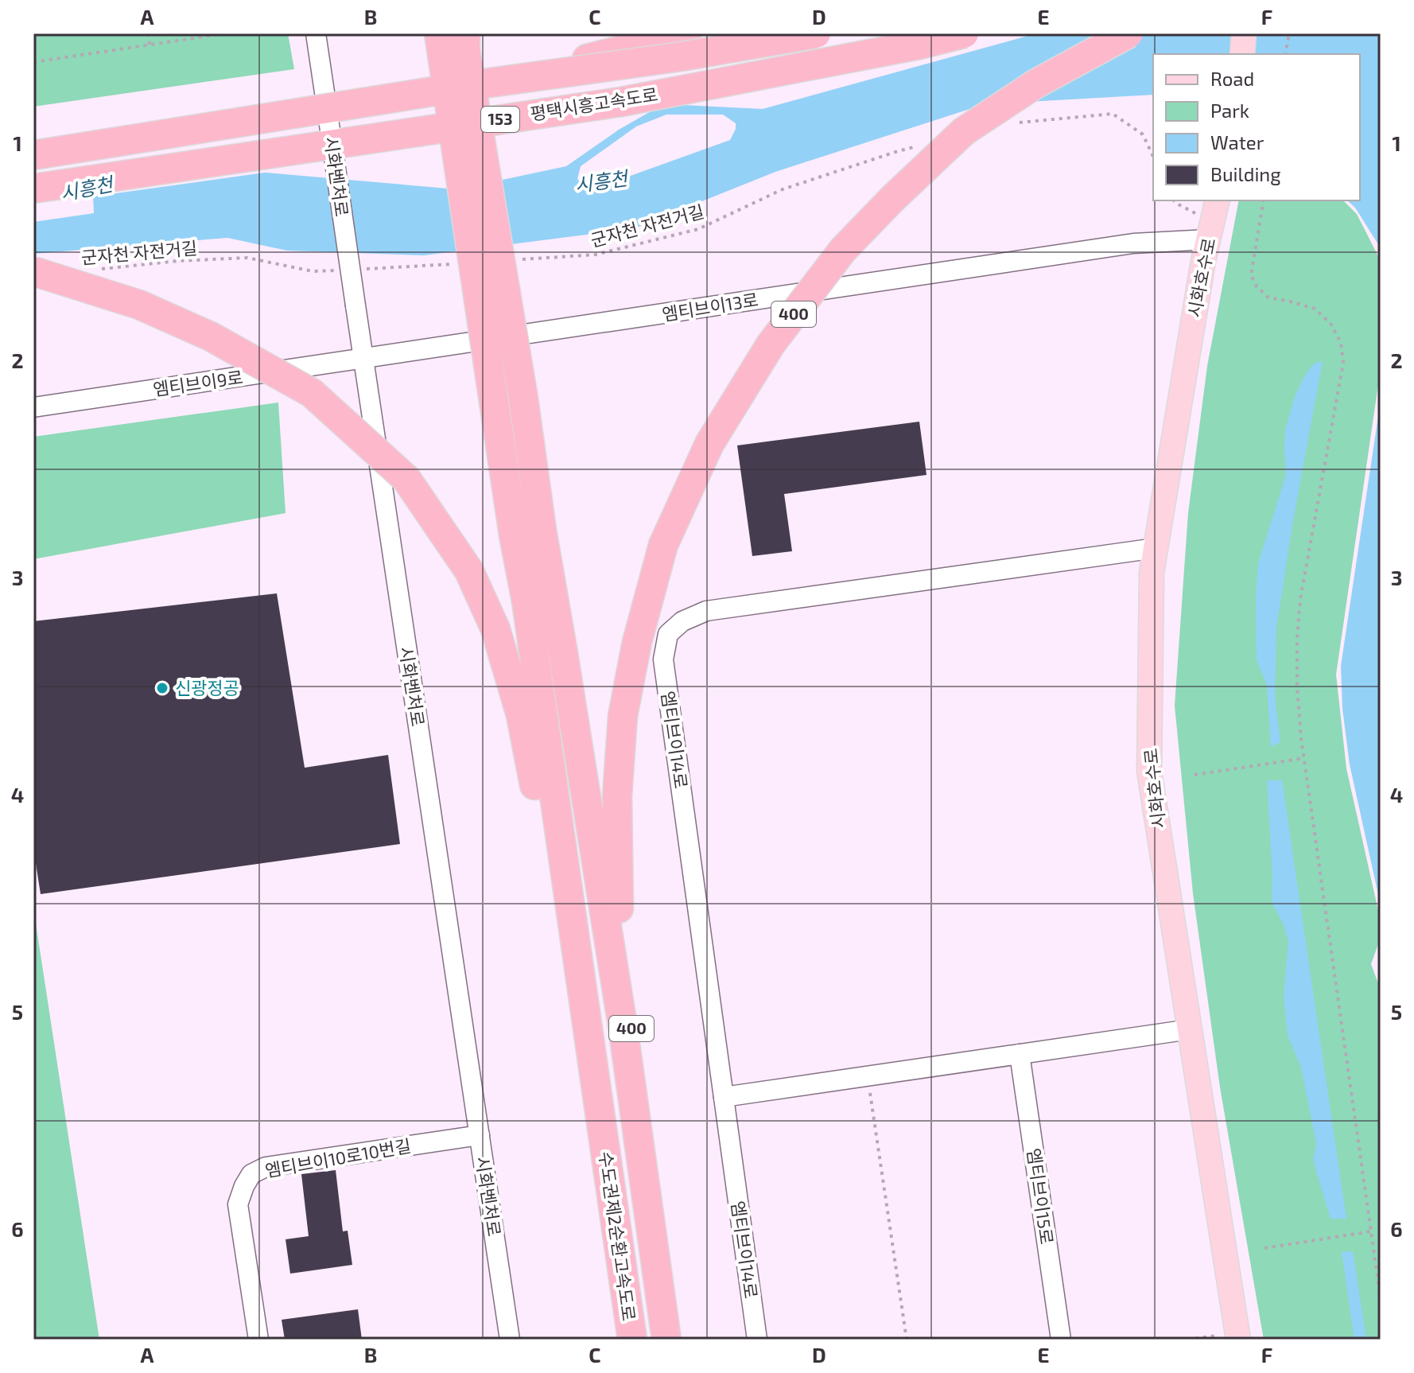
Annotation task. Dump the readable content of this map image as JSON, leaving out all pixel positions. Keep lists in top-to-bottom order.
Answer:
{
  "streets": {
    "highway": [
      "평택시흥고속도로",
      "153",
      "400",
      "수도권제2순환고속도로"
    ],
    "main road": ["시화호수로"],
    "street": [
      "시화벤처로",
      "엠티브이13로",
      "엠티브이9로",
      "엠티브이14로",
      "엠티브이10로10번길",
      "엠티브이15로"
    ],
    "path": ["군자천 자전거길"]
  },
  "crossings": [
    ["시화벤처로", "엠티브이13로"],
    ["시화벤처로", "엠티브이9로"],
    ["시화벤처로", "엠티브이10로10번길"],
    ["시화호수로", "엠티브이13로"],
    ["시화호수로", "엠티브이14로"],
    ["엠티브이13로", "엠티브이9로"],
    ["400", "수도권제2순환고속도로"]
  ],
  "water": ["시흥천"],
  "places": ["신광정공"],
  "legend": [
    "Road",
    "Park",
    "Water",
    "Building"
  ],
  "grid": {
    "columns": [
      "A",
      "B",
      "C",
      "D",
      "E",
      "F"
    ],
    "rows": [
      "1",
      "2",
      "3",
      "4",
      "5",
      "6"
    ]
  }
}
